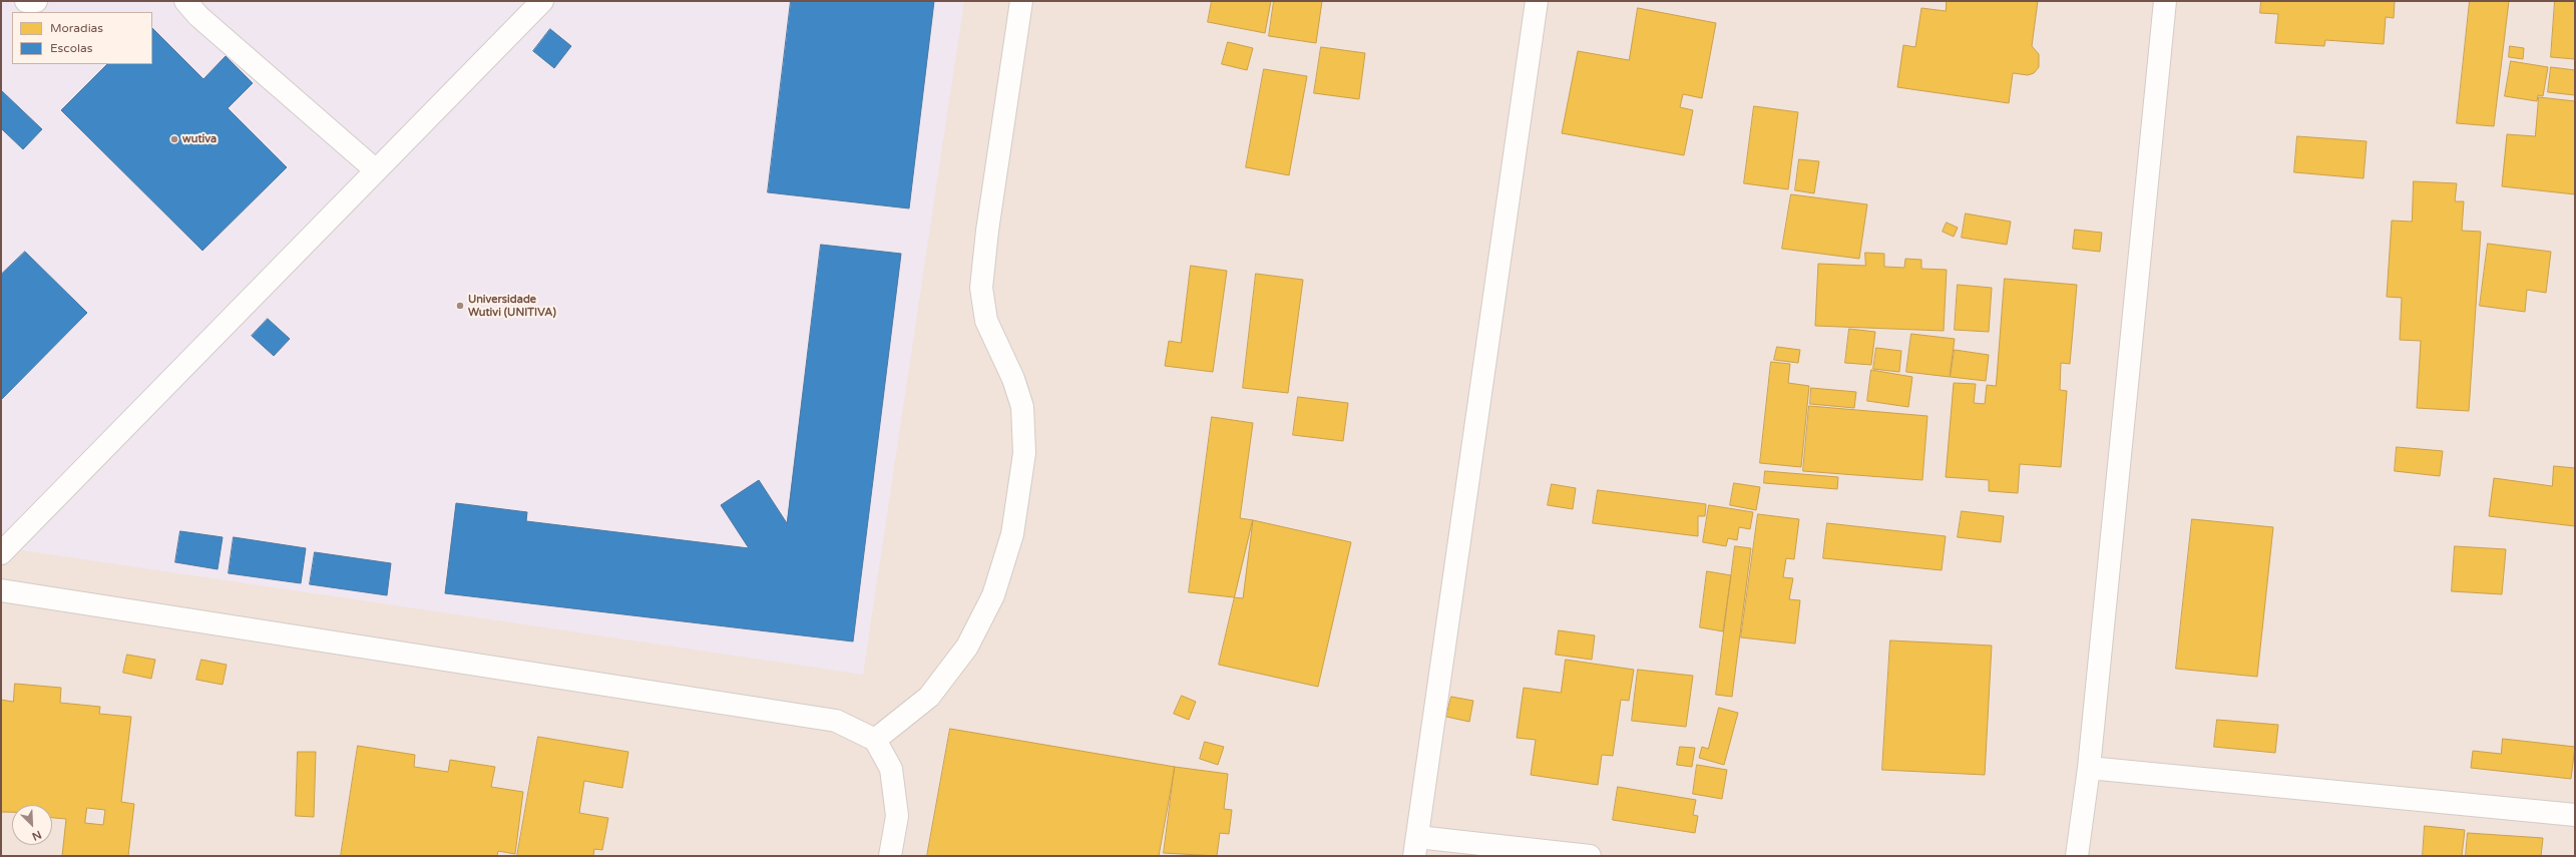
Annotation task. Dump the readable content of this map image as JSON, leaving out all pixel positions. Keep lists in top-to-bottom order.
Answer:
{
  "places": ["wutiva", "Universidade Wutivi (UNITIVA)"],
  "legend": ["Moradias", "Escolas"],
  "north": "bottom right"
}
